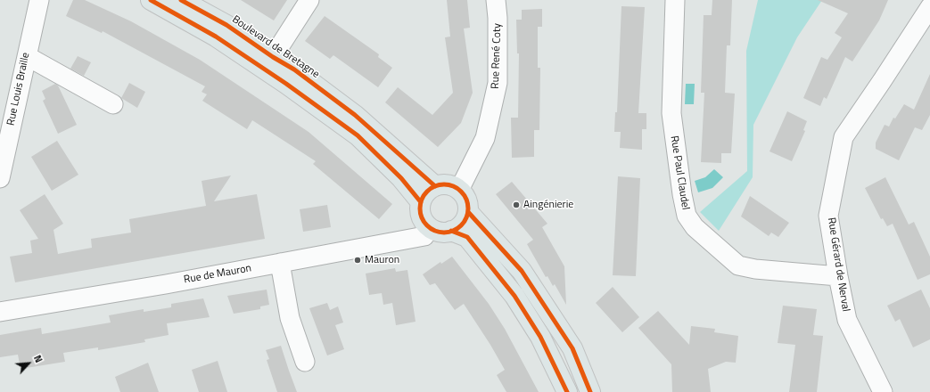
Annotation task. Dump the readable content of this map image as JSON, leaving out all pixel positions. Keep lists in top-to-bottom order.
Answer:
{
  "streets": {
    "main road": ["Boulevard de Bretagne"],
    "street": [
      "Rue René Coty",
      "Rue Louis Braille",
      "Rue Paul Claudel",
      "Rue Gérard de Nerval",
      "Rue de Mauron"
    ]
  },
  "crossings": [
    ["Boulevard de Bretagne", "Rue René Coty"],
    ["Boulevard de Bretagne", "Rue de Mauron"],
    ["Rue René Coty", "Rue de Mauron"],
    ["Rue Paul Claudel", "Rue Gérard de Nerval"]
  ],
  "places": ["Aingénierie", "Mauron"],
  "north": "top right"
}
